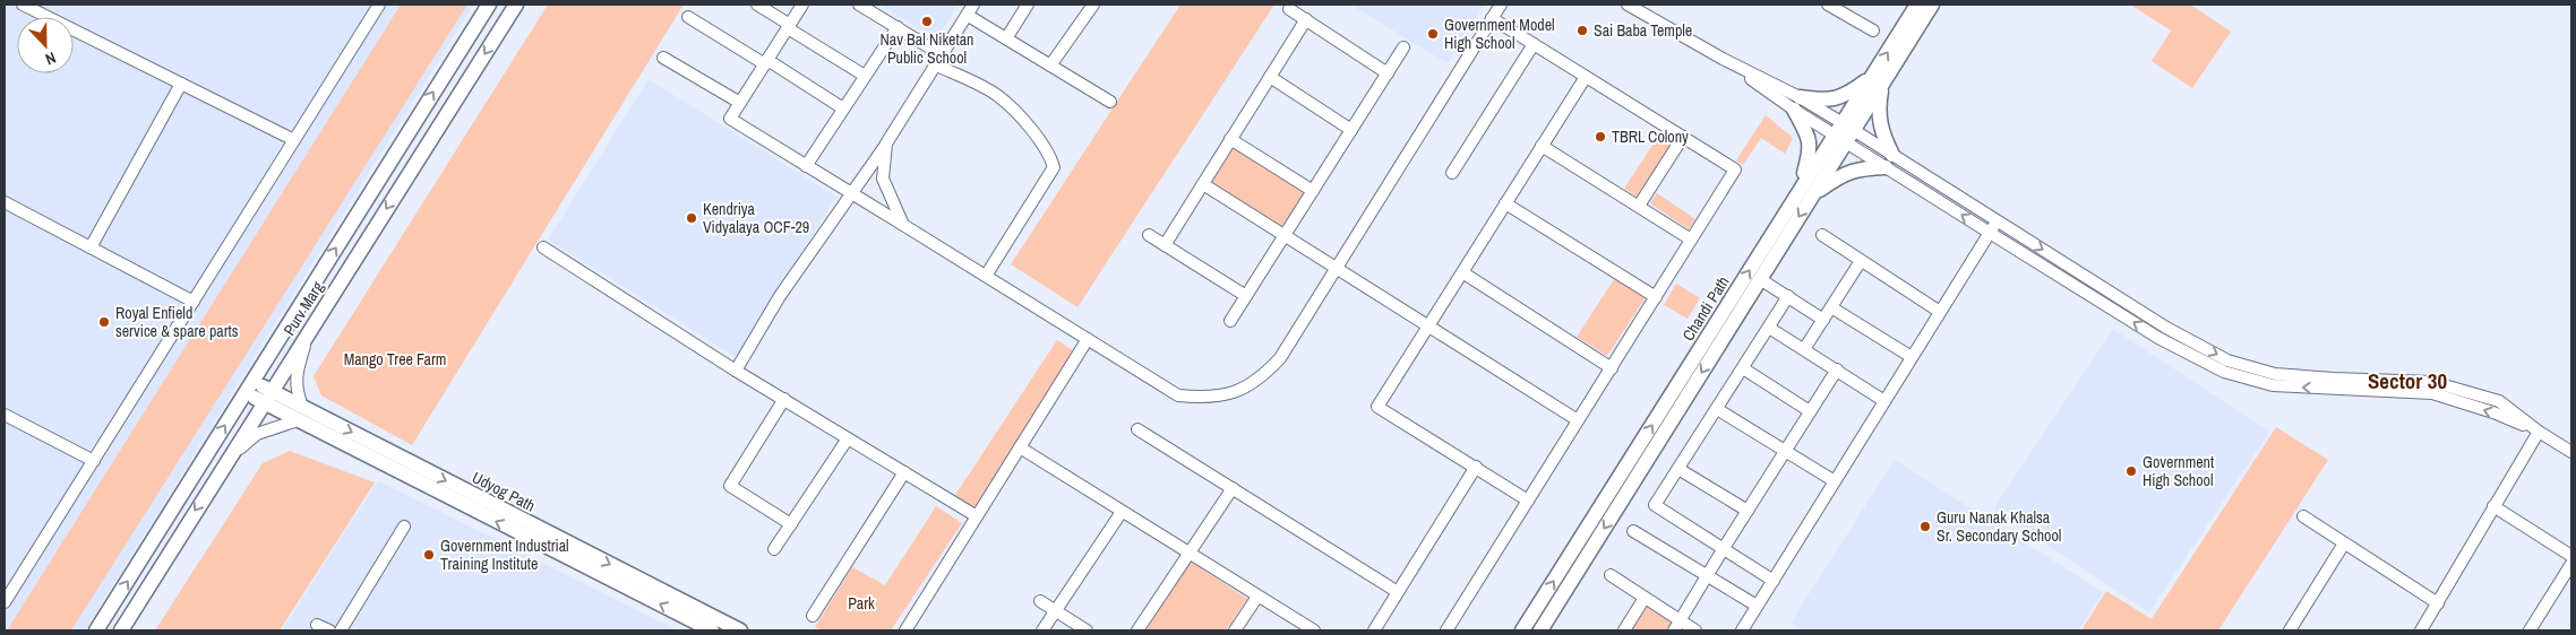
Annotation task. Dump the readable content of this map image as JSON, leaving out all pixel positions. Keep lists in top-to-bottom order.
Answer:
{
  "streets": {
    "main road": ["Purv Marg", "Chandi Path", "Udyog Path"]
  },
  "crossings": [
    ["Purv Marg", "Udyog Path"]
  ],
  "districts": ["Sector 30"],
  "parks": ["Mango Tree Farm", "Park"],
  "places": [
    "Nav Bal Niketan Public School",
    "Sai Baba Temple",
    "Government Model High School",
    "TBRL Colony",
    "Kendriya Vidyalaya OCF-29",
    "Royal Enfield service & spare parts",
    "Government High School",
    "Guru Nanak Khalsa Sr. Secondary School",
    "Government Industrial Training Institute"
  ],
  "north": "bottom"
}
